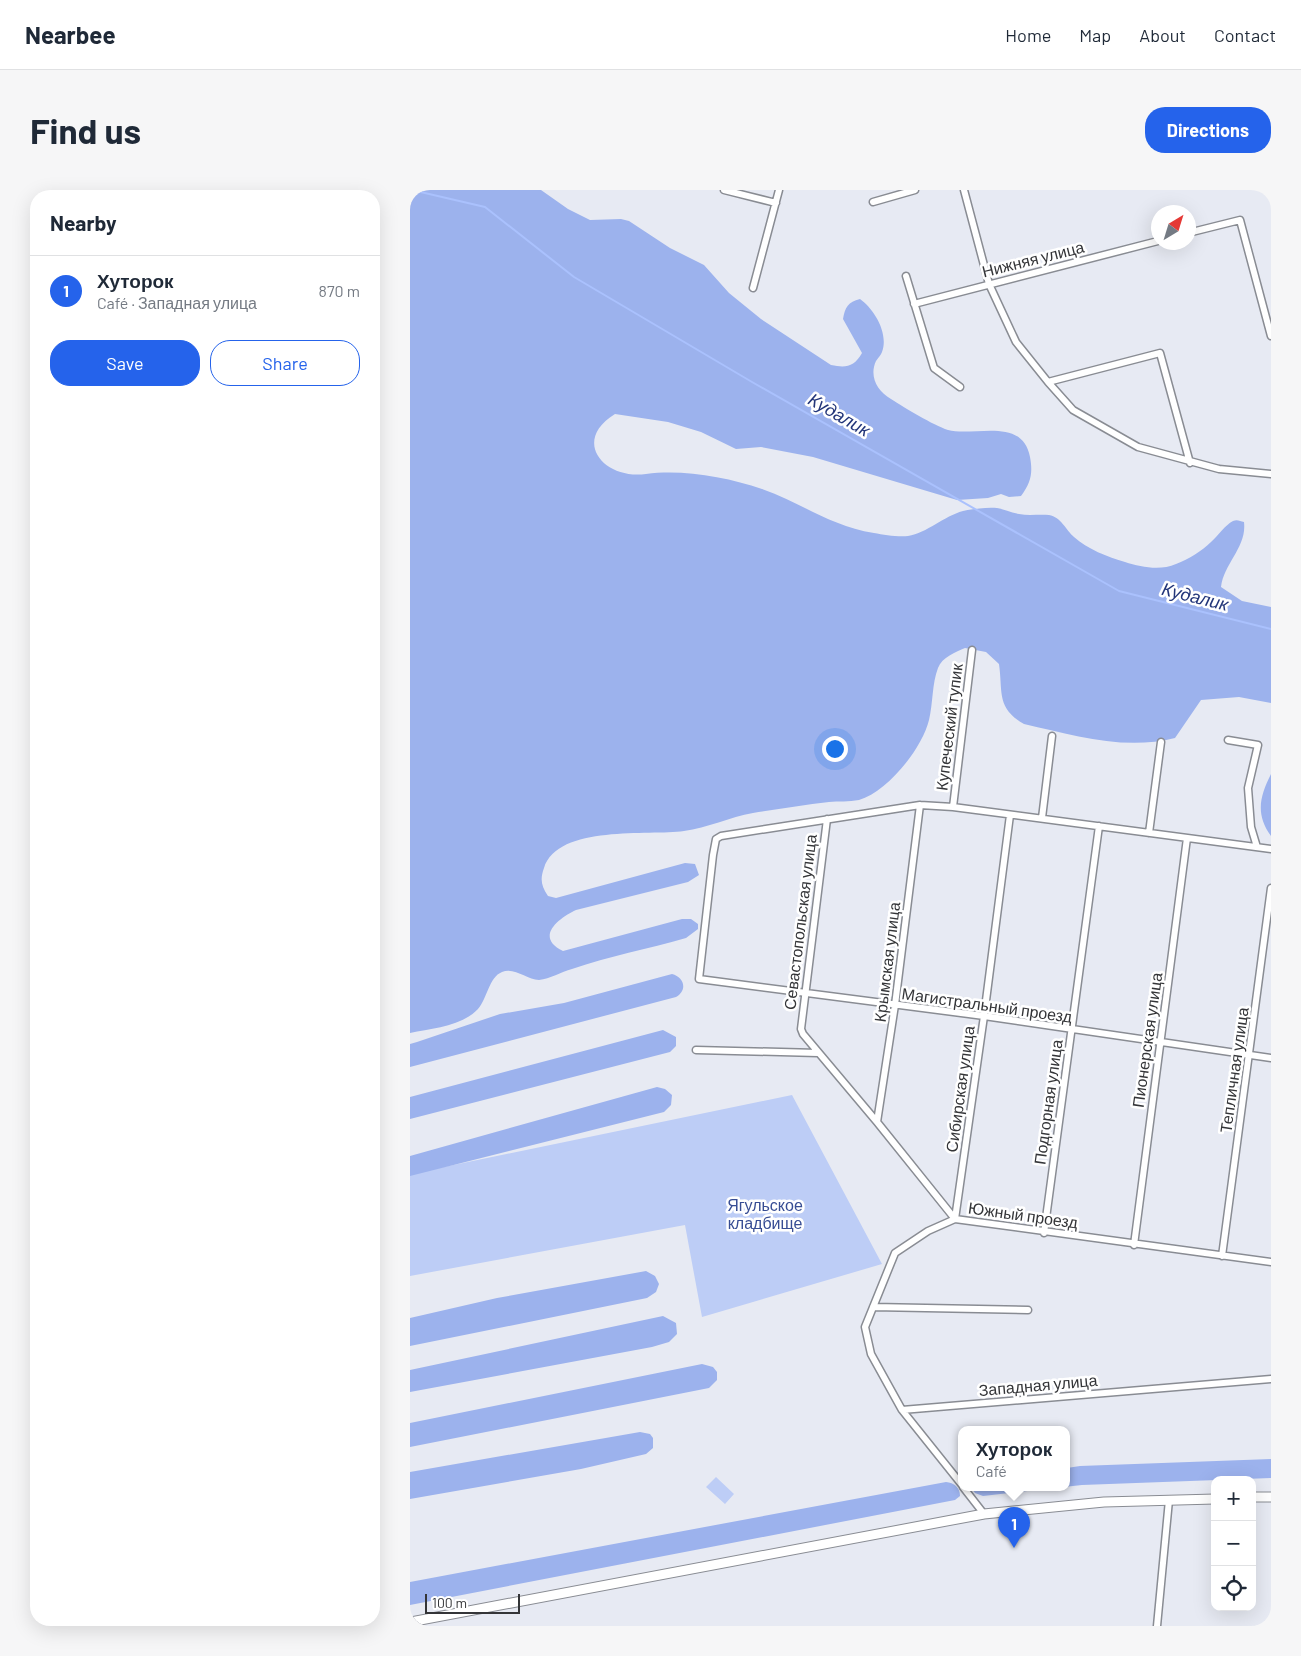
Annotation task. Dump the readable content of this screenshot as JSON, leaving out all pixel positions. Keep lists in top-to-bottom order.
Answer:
{
  "streets": {
    "street": [
      "Нижняя улица",
      "Купеческий тупик",
      "Севастопольская улица",
      "Крымская улица",
      "Магистральный проезд",
      "Пионерская улица",
      "Тепличная улица",
      "Сибирская улица",
      "Подгорная улица",
      "Южный проезд",
      "Западная улица"
    ]
  },
  "crossings": [
    ["Севастопольская улица", "Магистральный проезд"],
    ["Севастопольская улица", "Южный проезд"],
    ["Крымская улица", "Магистральный проезд"],
    ["Крымская улица", "Южный проезд"],
    ["Магистральный проезд", "Пионерская улица"],
    ["Магистральный проезд", "Тепличная улица"],
    ["Магистральный проезд", "Сибирская улица"],
    ["Магистральный проезд", "Подгорная улица"],
    ["Пионерская улица", "Южный проезд"],
    ["Тепличная улица", "Южный проезд"],
    ["Сибирская улица", "Южный проезд"],
    ["Подгорная улица", "Южный проезд"]
  ],
  "water": ["Кудалик"],
  "parks": ["Ягульское кладбище"],
  "scale_bar": "100 m",
  "north": "top right",
  "page": {
    "header": "Nearbee",
    "nav": [
      "Home",
      "Map",
      "About",
      "Contact"
    ],
    "buttons": [
      "Directions",
      ["Save", "Share"]
    ],
    "title": "Find us",
    "heading": "Nearby",
    "list": [
      {
        "mark": "1",
        "name": "Хуторок",
        "note": "Café · Западная улица",
        "value": "870 m"
      }
    ],
    "popup": ["Хуторок", "Café"],
    "map_buttons": ["+", "−"],
    "pins": "1",
    "scale": "100 m"
  }
}
